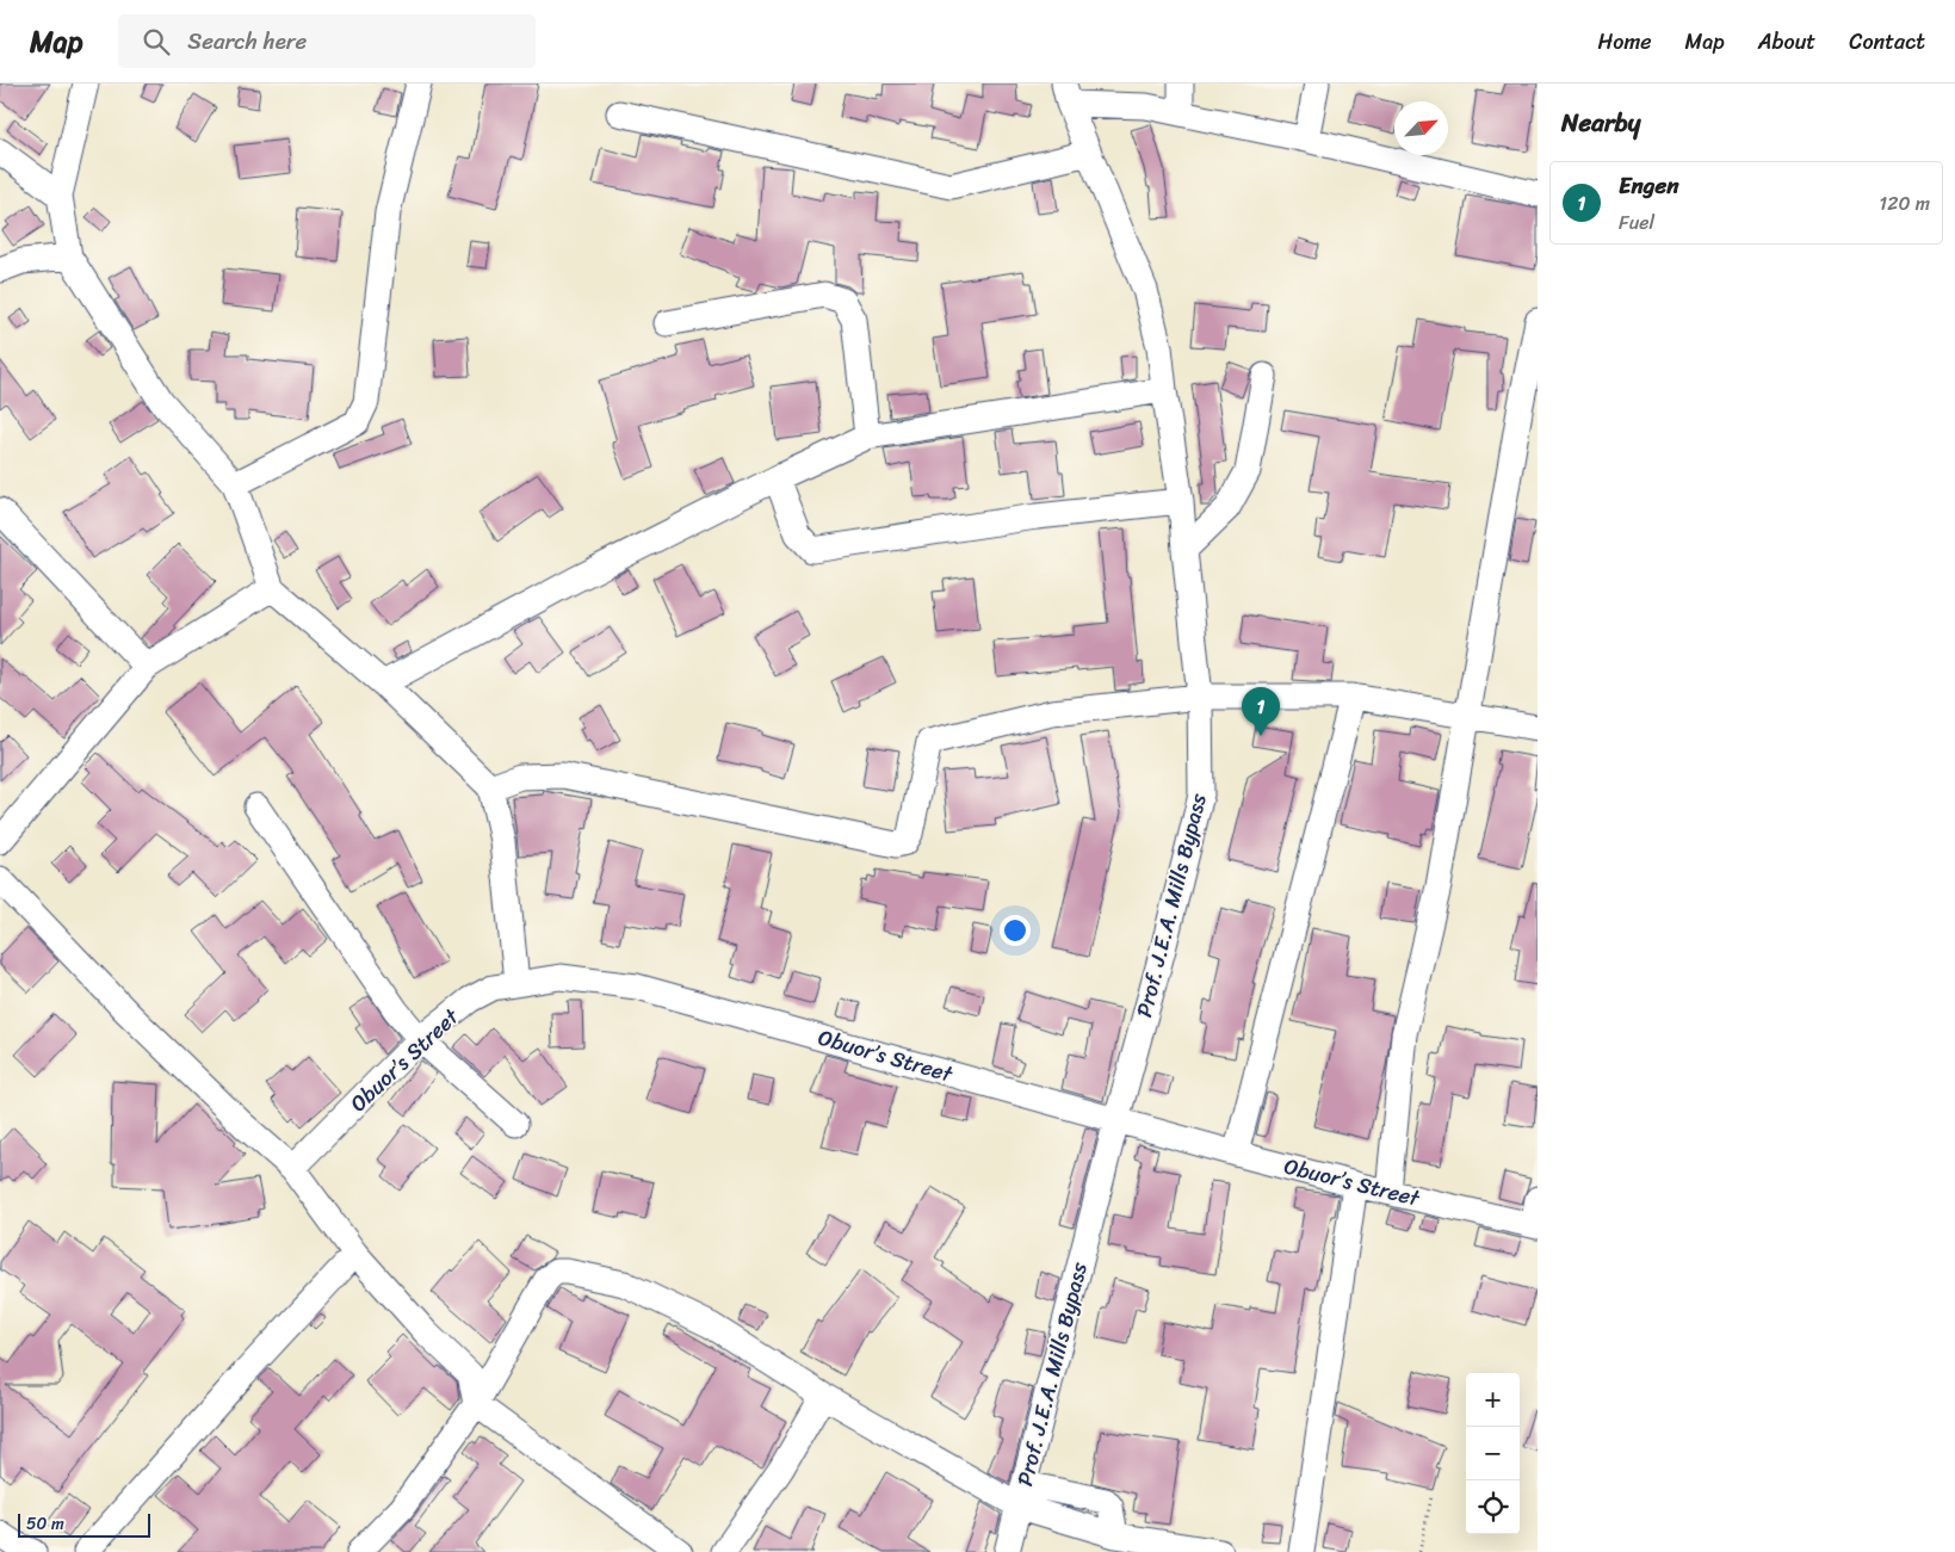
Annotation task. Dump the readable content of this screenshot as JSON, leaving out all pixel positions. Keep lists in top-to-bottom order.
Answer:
{
  "streets": {
    "street": ["Prof. J.E.A. Mills Bypass", "Obuor’s Street"]
  },
  "crossings": [
    ["Prof. J.E.A. Mills Bypass", "Obuor’s Street"]
  ],
  "scale_bar": "50 m",
  "north": "top right",
  "page": {
    "header": "Map",
    "search": "Search here",
    "nav": [
      "Home",
      "Map",
      "About",
      "Contact"
    ],
    "heading": "Nearby",
    "list": [
      {
        "mark": "1",
        "name": "Engen",
        "note": "Fuel",
        "value": "120 m"
      }
    ],
    "pins": "1",
    "map_buttons": ["+", "−"],
    "scale": "50 m"
  }
}
